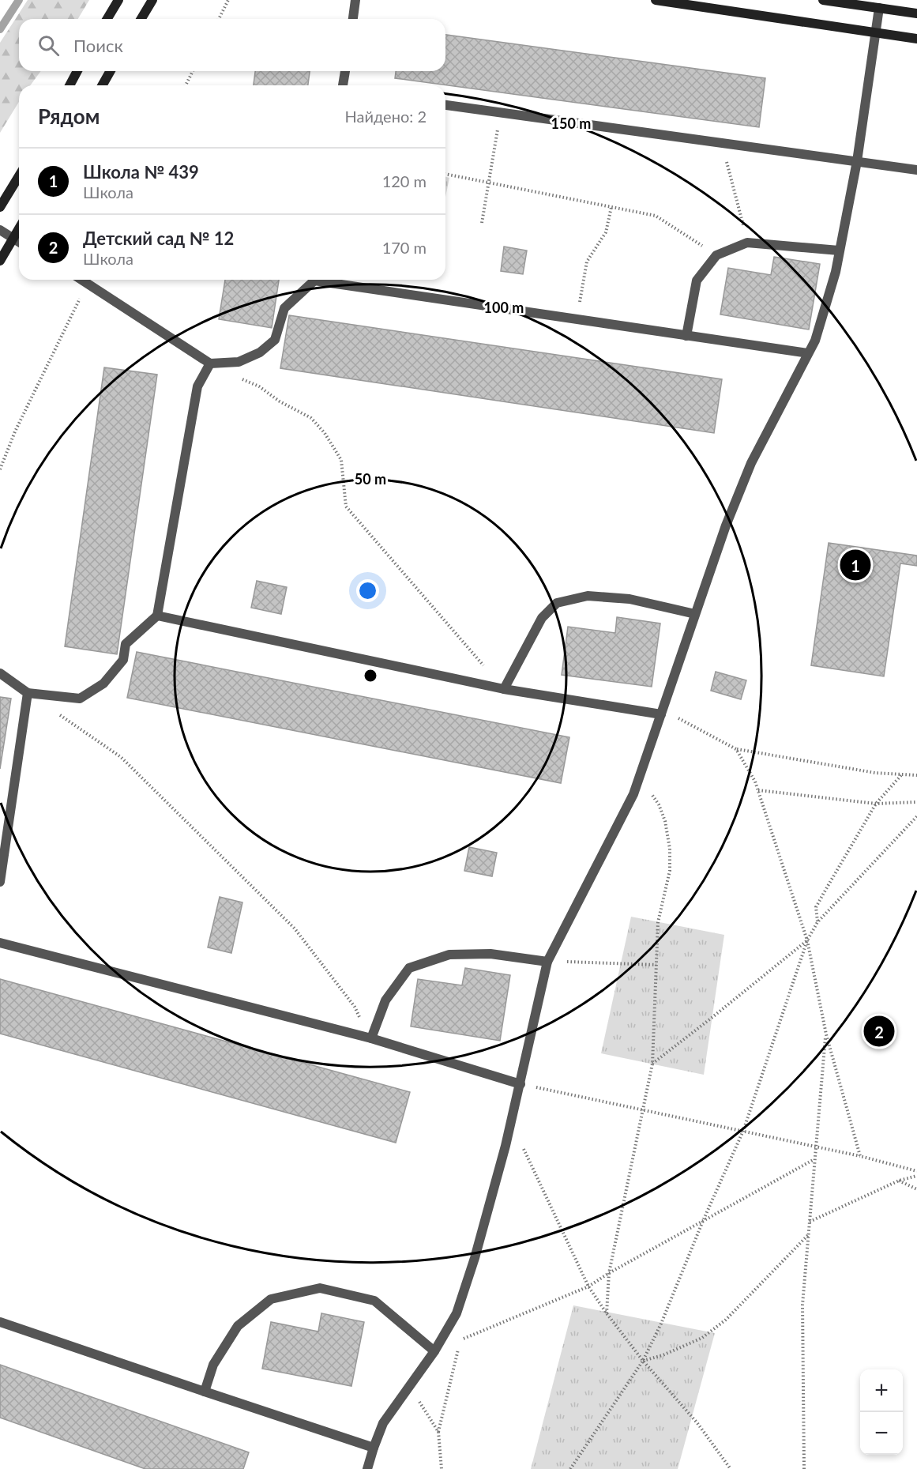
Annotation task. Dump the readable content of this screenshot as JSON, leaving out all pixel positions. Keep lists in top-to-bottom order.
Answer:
{
  "page": {
    "search": "Поиск",
    "heading": ["Рядом", "Найдено: 2"],
    "list": [
      {
        "mark": "1",
        "name": "Школа № 439",
        "note": "Школа",
        "value": "120 m"
      },
      {
        "mark": "2",
        "name": "Детский сад № 12",
        "note": "Школа",
        "value": "170 m"
      }
    ],
    "pins": ["1", "2"],
    "map_buttons": ["+", "−"]
  },
  "rings": ["150 m", "100 m", "50 m"]
}
